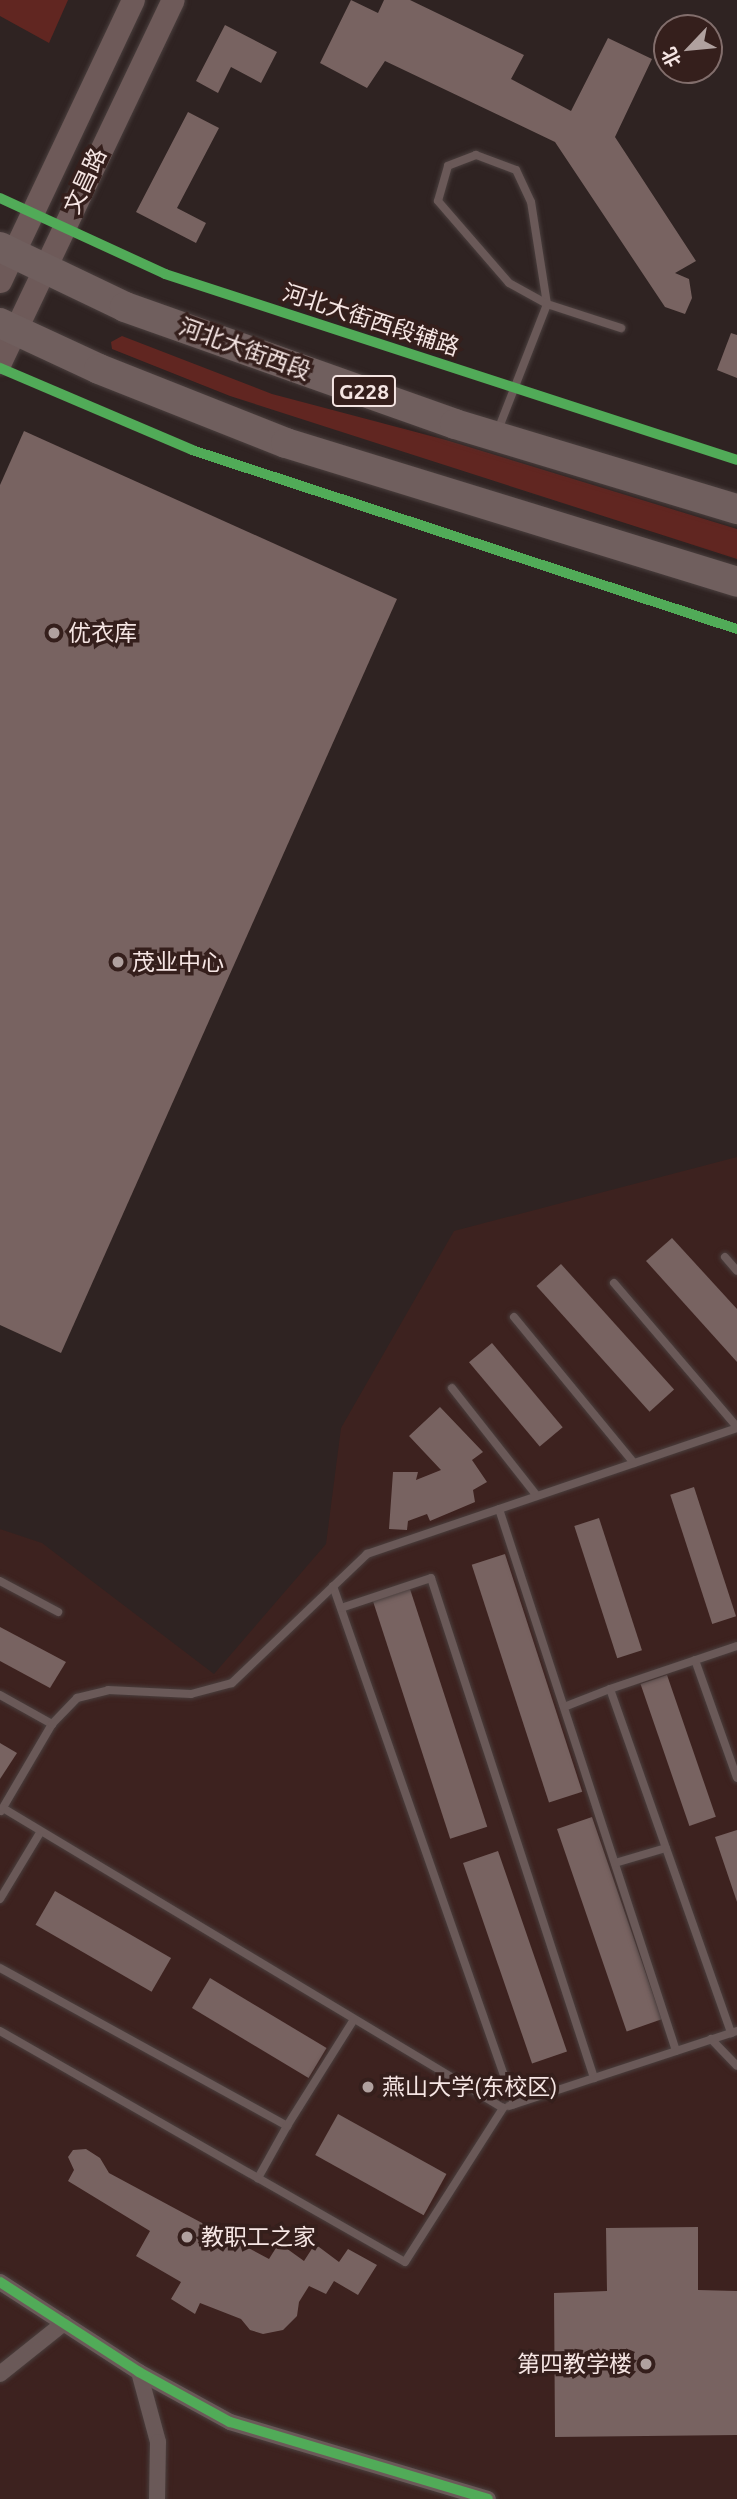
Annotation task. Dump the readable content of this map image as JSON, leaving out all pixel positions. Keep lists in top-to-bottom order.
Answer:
{
  "streets": {
    "highway": ["河北大街西段", "G228"],
    "main road": ["文昌路"],
    "cycle path": ["河北大街西段辅路"]
  },
  "crossings": [
    ["文昌路", "河北大街西段"]
  ],
  "places": [
    "优衣库",
    "茂业中心",
    "燕山大学(东校区)",
    "教职工之家",
    "第四教学楼"
  ],
  "north": "bottom left"
}
